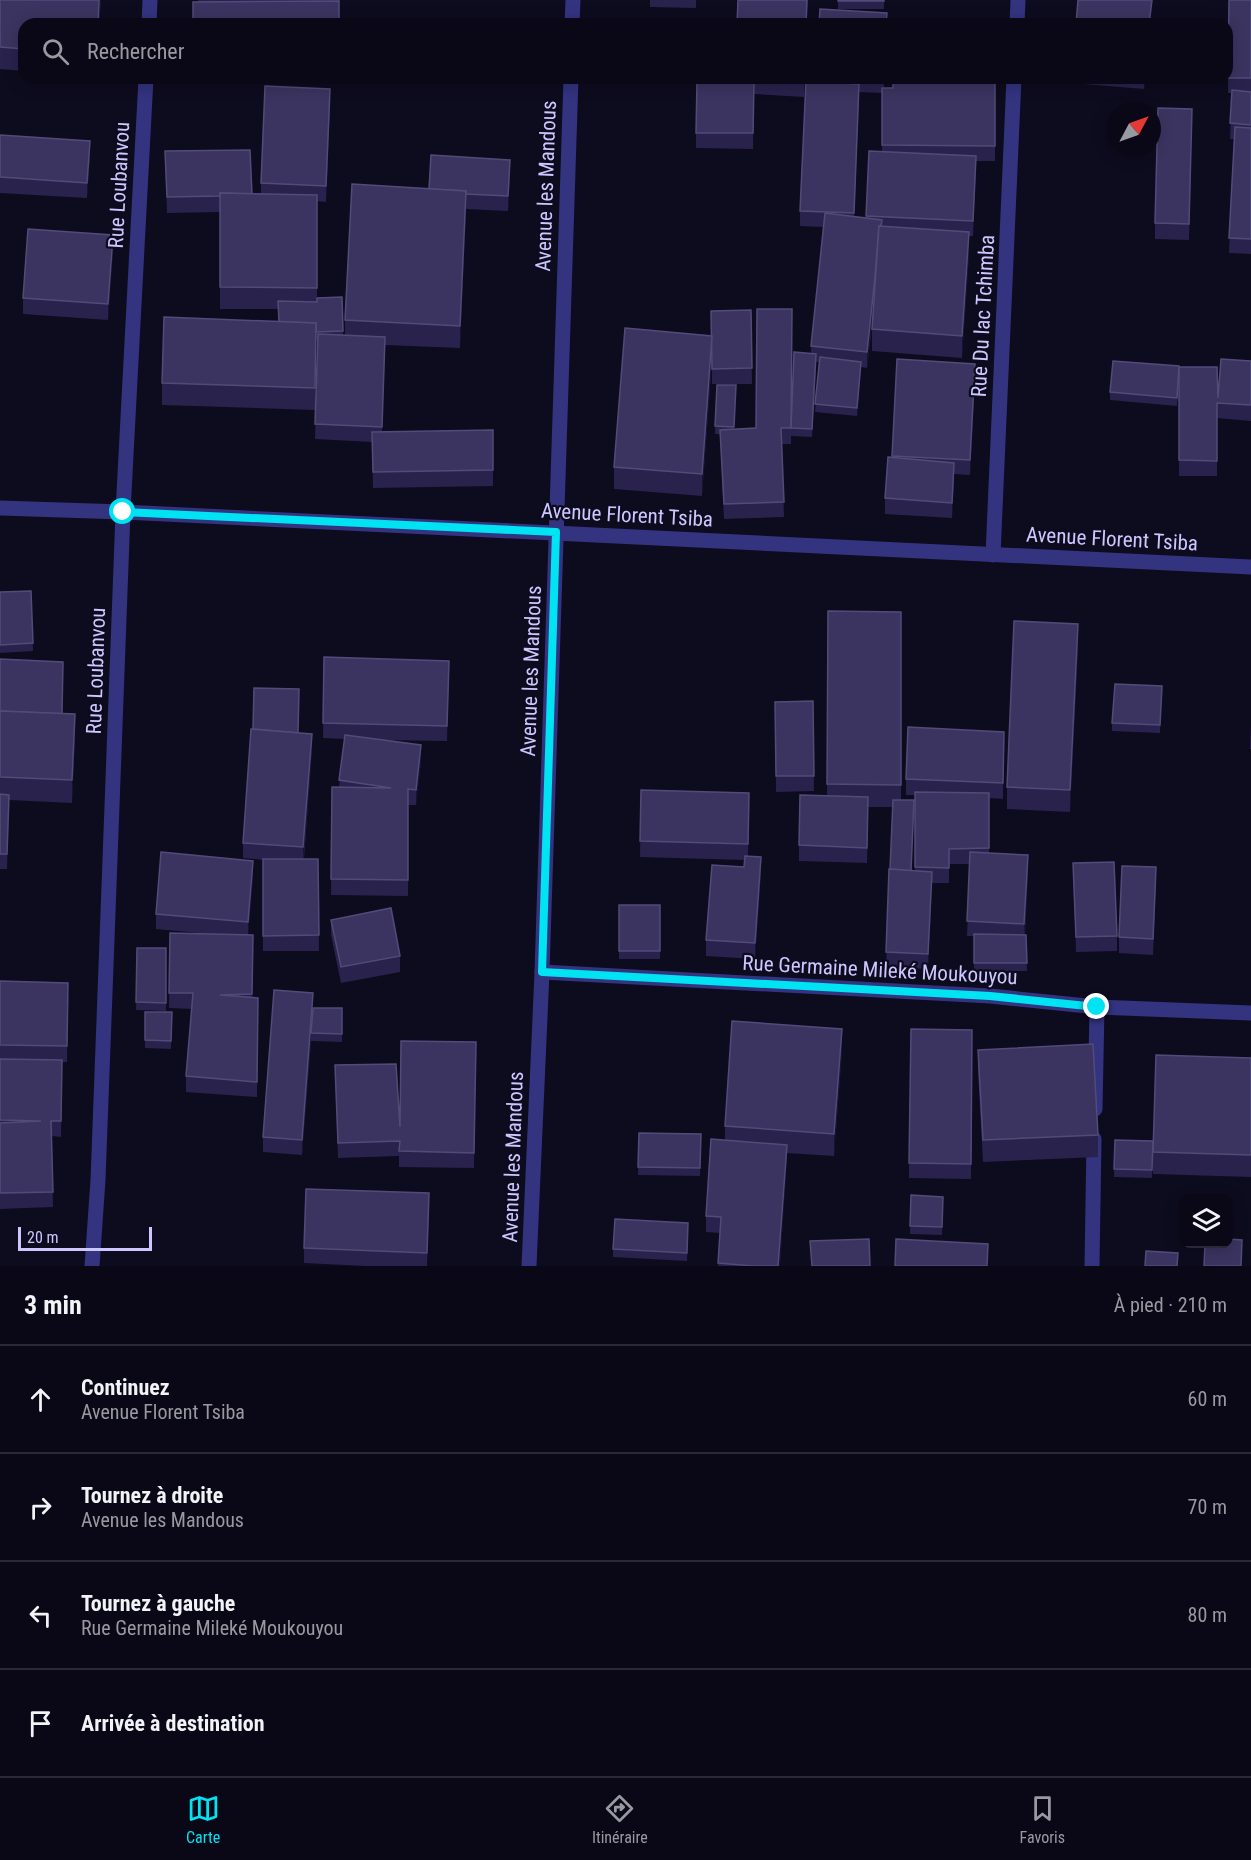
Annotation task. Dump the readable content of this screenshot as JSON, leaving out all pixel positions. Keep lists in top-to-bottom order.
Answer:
{
  "streets": {
    "street": [
      "Rue Loubanvou",
      "Avenue les Mandous",
      "Rue Du lac Tchimba",
      "Avenue Florent Tsiba",
      "Rue Germaine Mileké Moukouyou"
    ]
  },
  "crossings": [
    ["Rue Loubanvou", "Avenue Florent Tsiba"],
    ["Avenue les Mandous", "Avenue Florent Tsiba"],
    ["Avenue les Mandous", "Rue Germaine Mileké Moukouyou"],
    ["Rue Du lac Tchimba", "Avenue Florent Tsiba"]
  ],
  "scale_bar": "20 m",
  "north": "top right",
  "page": {
    "search": "Rechercher",
    "scale": "20 m",
    "heading": ["3 min", "À pied · 210 m"],
    "list": [
      ["Continuez", "Avenue Florent Tsiba", "60 m"],
      ["Tournez à droite", "Avenue les Mandous", "70 m"],
      ["Tournez à gauche", "Rue Germaine Mileké Moukouyou", "80 m"],
      "Arrivée à destination"
    ],
    "nav": ["Carte", "Itinéraire", "Favoris"]
  }
}
